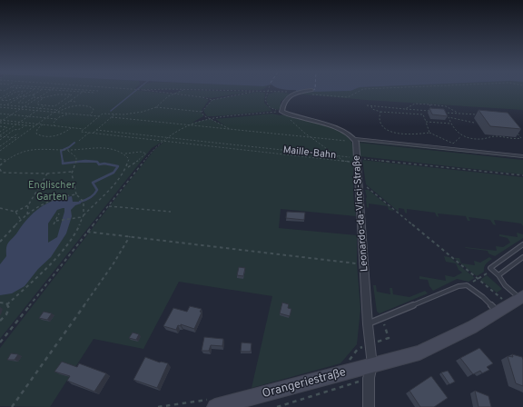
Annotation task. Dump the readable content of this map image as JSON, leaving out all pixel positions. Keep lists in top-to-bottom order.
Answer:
{
  "streets": {
    "main road": ["Orangeriestraße"],
    "street": ["Leonardo-da-Vinci-Straße"],
    "path": ["Maille-Bahn"]
  },
  "crossings": [
    ["Maille-Bahn", "Leonardo-da-Vinci-Straße"],
    ["Leonardo-da-Vinci-Straße", "Orangeriestraße"]
  ],
  "parks": ["Englischer Garten"]
}
